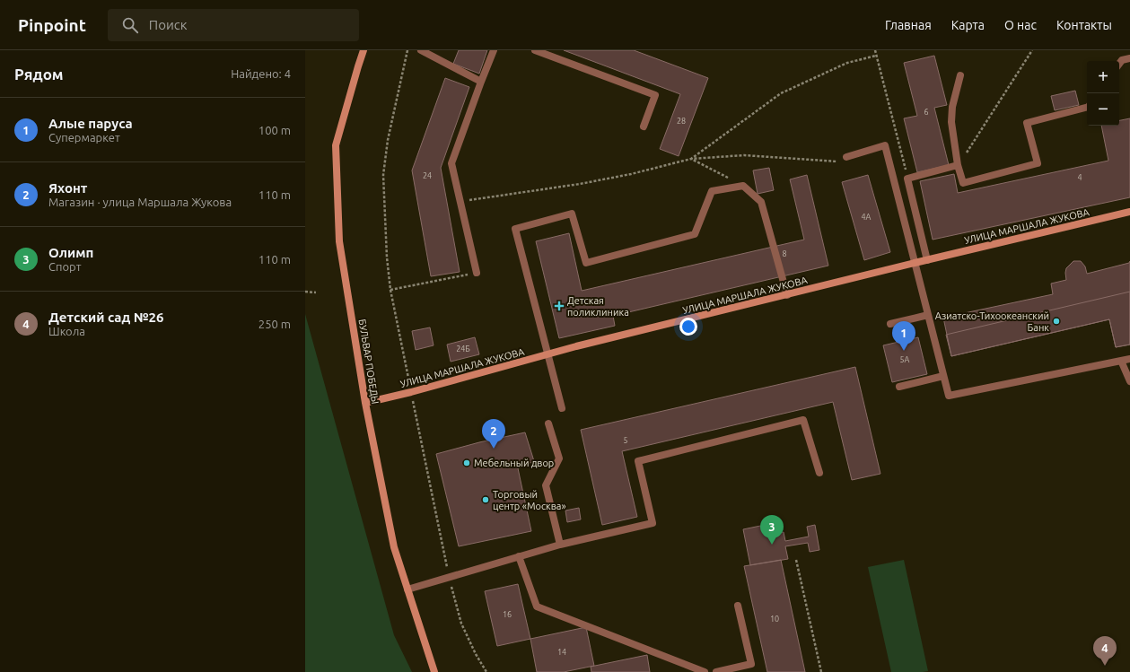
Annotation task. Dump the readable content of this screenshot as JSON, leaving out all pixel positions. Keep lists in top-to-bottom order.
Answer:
{
  "streets": {
    "street": ["УЛИЦА МАРШАЛА ЖУКОВА", "БУЛЬВАР ПОБЕДЫ"]
  },
  "crossings": [
    ["УЛИЦА МАРШАЛА ЖУКОВА", "БУЛЬВАР ПОБЕДЫ"]
  ],
  "places": {
    "health": ["Детская поликлиника"],
    "other": ["Азиатско-Тихоокеанский Банк", "Мебельный двор", "Торговый центр «Москва»"]
  },
  "house_numbers": [
    "6",
    "28",
    "24",
    "4",
    "4А",
    "8",
    "24Б",
    "5А",
    "5",
    "16",
    "10",
    "14"
  ],
  "page": {
    "header": "Pinpoint",
    "search": "Поиск",
    "nav": [
      "Главная",
      "Карта",
      "О нас",
      "Контакты"
    ],
    "heading": ["Рядом", "Найдено: 4"],
    "map_buttons": ["+", "−"],
    "list": [
      {
        "mark": "1",
        "name": "Алые паруса",
        "note": "Супермаркет",
        "value": "100 m"
      },
      {
        "mark": "2",
        "name": "Яхонт",
        "note": "Магазин · улица Маршала Жукова",
        "value": "110 m"
      },
      {
        "mark": "3",
        "name": "Олимп",
        "note": "Спорт",
        "value": "110 m"
      },
      {
        "mark": "4",
        "name": "Детский сад №26",
        "note": "Школа",
        "value": "250 m"
      }
    ],
    "pins": [
      "1",
      "2",
      "3",
      "4"
    ]
  }
}
